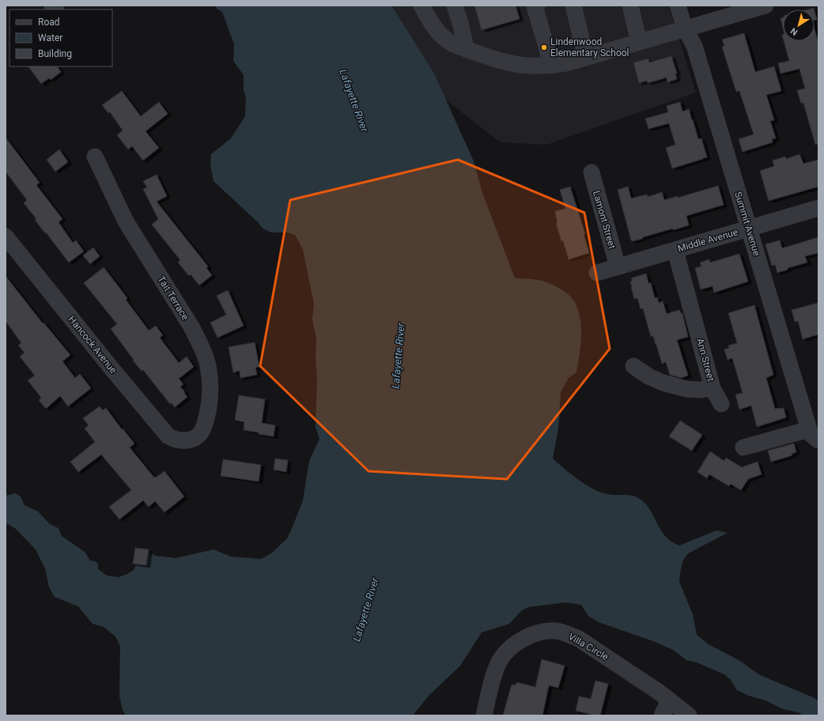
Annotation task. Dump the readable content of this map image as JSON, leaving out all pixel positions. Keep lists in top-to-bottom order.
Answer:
{
  "streets": {
    "street": [
      "Lamont Street",
      "Summit Avenue",
      "Middle Avenue",
      "Tait Terrace",
      "Hancock Avenue",
      "Ann Street",
      "Villa Circle"
    ]
  },
  "crossings": [
    ["Lamont Street", "Middle Avenue"],
    ["Summit Avenue", "Middle Avenue"],
    ["Middle Avenue", "Ann Street"],
    ["Tait Terrace", "Hancock Avenue"]
  ],
  "water": ["Lafayette River"],
  "places": ["Lindenwood Elementary School"],
  "legend": ["Road", "Water", "Building"],
  "north": "bottom left"
}
